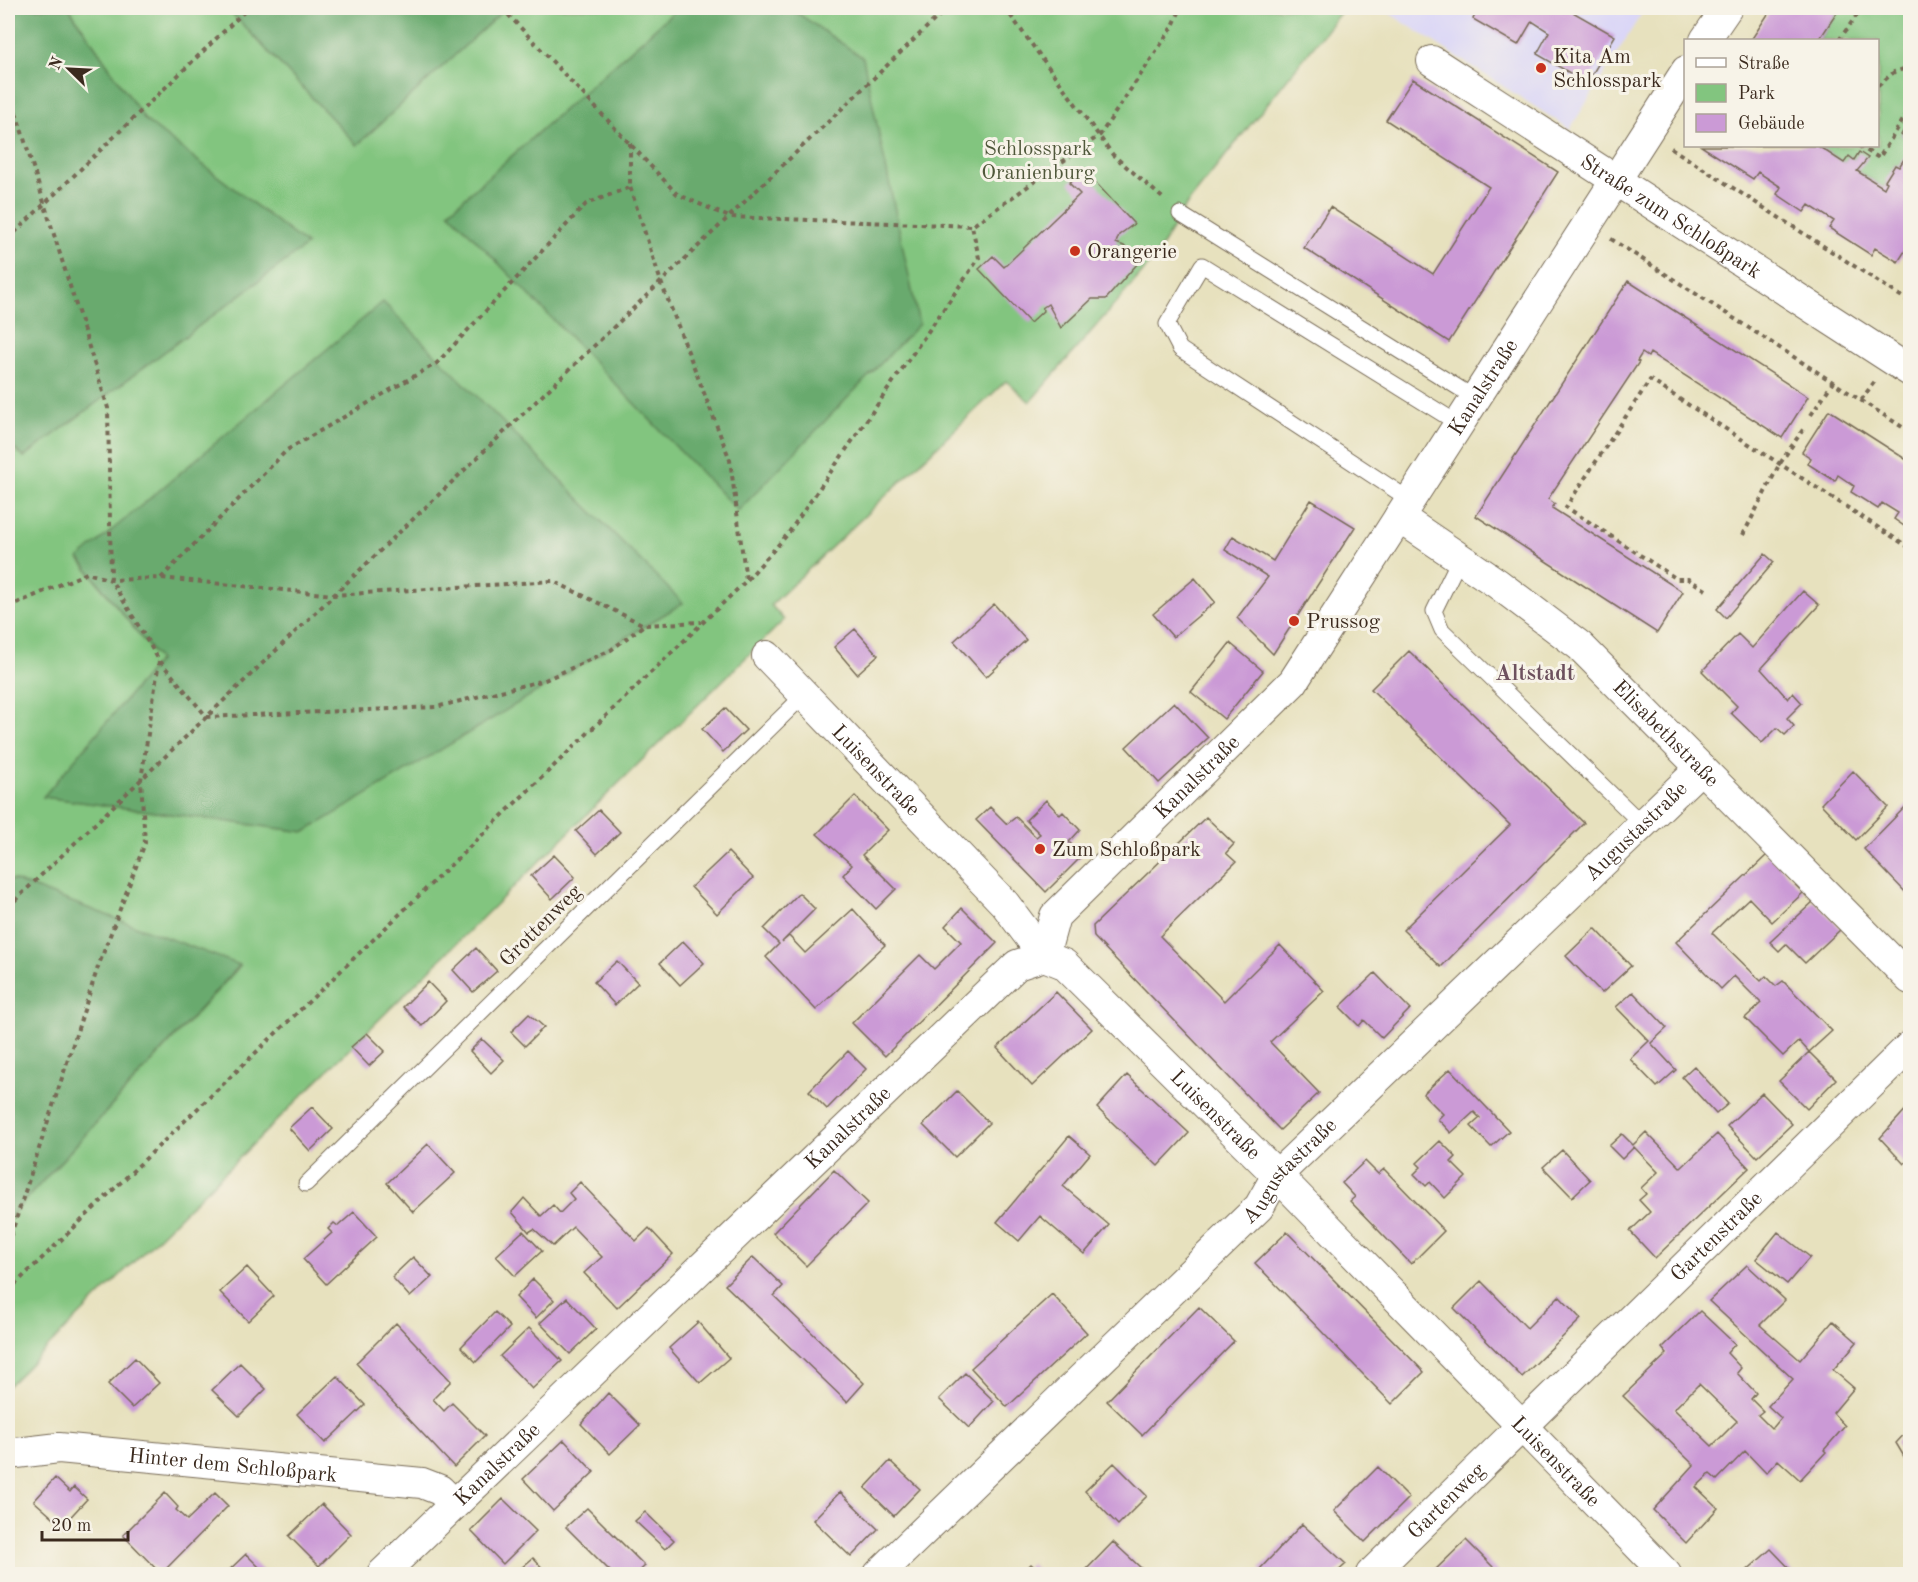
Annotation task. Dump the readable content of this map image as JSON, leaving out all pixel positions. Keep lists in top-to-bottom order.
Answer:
{
  "streets": {
    "street": [
      "Straße zum Schloßpark",
      "Kanalstraße",
      "Elisabethstraße",
      "Luisenstraße",
      "Augustastraße",
      "Gartenstraße",
      "Hinter dem Schloßpark",
      "Gartenweg"
    ],
    "lane": ["Grottenweg"]
  },
  "crossings": [
    ["Straße zum Schloßpark", "Kanalstraße"],
    ["Kanalstraße", "Elisabethstraße"],
    ["Kanalstraße", "Luisenstraße"],
    ["Kanalstraße", "Hinter dem Schloßpark"],
    ["Elisabethstraße", "Augustastraße"],
    ["Luisenstraße", "Augustastraße"],
    ["Luisenstraße", "Grottenweg"],
    ["Luisenstraße", "Gartenstraße"],
    ["Luisenstraße", "Gartenweg"],
    ["Gartenstraße", "Gartenweg"]
  ],
  "districts": ["Altstadt"],
  "parks": ["Schlosspark Oranienburg"],
  "places": [
    "Kita Am Schlosspark",
    "Orangerie",
    "Prussog",
    "Zum Schloßpark"
  ],
  "legend": ["Straße", "Park", "Gebäude"],
  "scale_bar": "20 m",
  "north": "top left"
}
